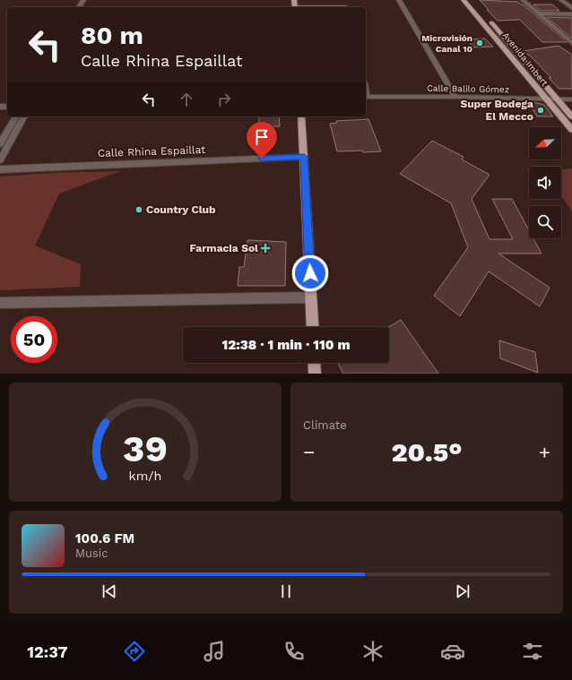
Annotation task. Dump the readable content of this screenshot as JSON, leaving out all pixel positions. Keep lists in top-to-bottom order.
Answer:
{
  "streets": {
    "main road": ["Avenida Imbert"],
    "street": ["Calle Balilo Gómez", "Calle Rhina Espaillat"]
  },
  "crossings": [
    ["Avenida Imbert", "Calle Balilo Gómez"]
  ],
  "places": {
    "other": ["Microvisión Canal 10", "Super Bodega El Mecco", "Country Club"],
    "health": ["Farmacia Sol"]
  },
  "north": "bottom left",
  "page": {
    "turn": ["80 m", "Calle Rhina Espaillat"],
    "limit": "50",
    "trip": "12:38 · 1 min · 110 m",
    "tile": "Climate",
    "heat": ["−", "20.5°", "+"],
    "song": ["100.6 FM", "Music"],
    "tabs": "12:37",
    "gauge": ["39", "km/h"]
  }
}
